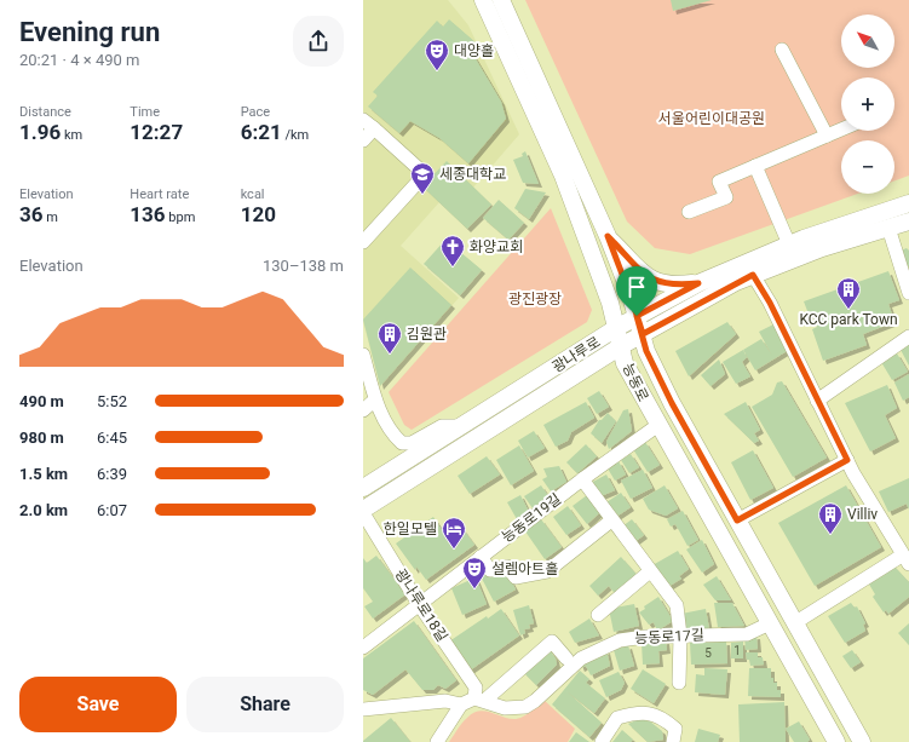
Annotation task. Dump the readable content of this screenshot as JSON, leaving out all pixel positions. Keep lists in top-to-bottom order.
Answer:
{
  "streets": {
    "main road": ["광나루로", "능동로"],
    "street": ["능동로19길", "광나루로18길", "능동로17길"]
  },
  "crossings": [
    ["광나루로", "능동로"],
    ["광나루로", "광나루로18길"],
    ["능동로", "능동로19길"],
    ["능동로", "능동로17길"],
    ["능동로19길", "광나루로18길"],
    ["광나루로18길", "능동로17길"]
  ],
  "parks": ["서울어린이대공원", "광진광장"],
  "places": {
    "theatre": ["대양홀", "설렘아트홀"],
    "school or university": ["세종대학교"],
    "church": ["화양교회"],
    "building": ["KCC park Town", "김원관", "Villiv"],
    "hotel": ["한일모텔"]
  },
  "house_numbers": ["1", "5"],
  "north": "top left",
  "page": {
    "heading": ["Evening run", "20:21 · 4 × 490 m"],
    "map_buttons": ["+", "−"],
    "stats": [
      ["Distance", "1.96 km"],
      ["Time", "12:27"],
      ["Pace", "6:21 /km"],
      ["Elevation", "36 m"],
      ["Heart rate", "136 bpm"],
      ["kcal", "120"]
    ],
    "chart": ["Elevation", "130–138 m"],
    "list": [
      {
        "name": "490 m",
        "note": "5:52"
      },
      {
        "name": "980 m",
        "note": "6:45"
      },
      {
        "name": "1.5 km",
        "note": "6:39"
      },
      {
        "name": "2.0 km",
        "note": "6:07"
      }
    ],
    "buttons": ["Save", "Share"]
  }
}
